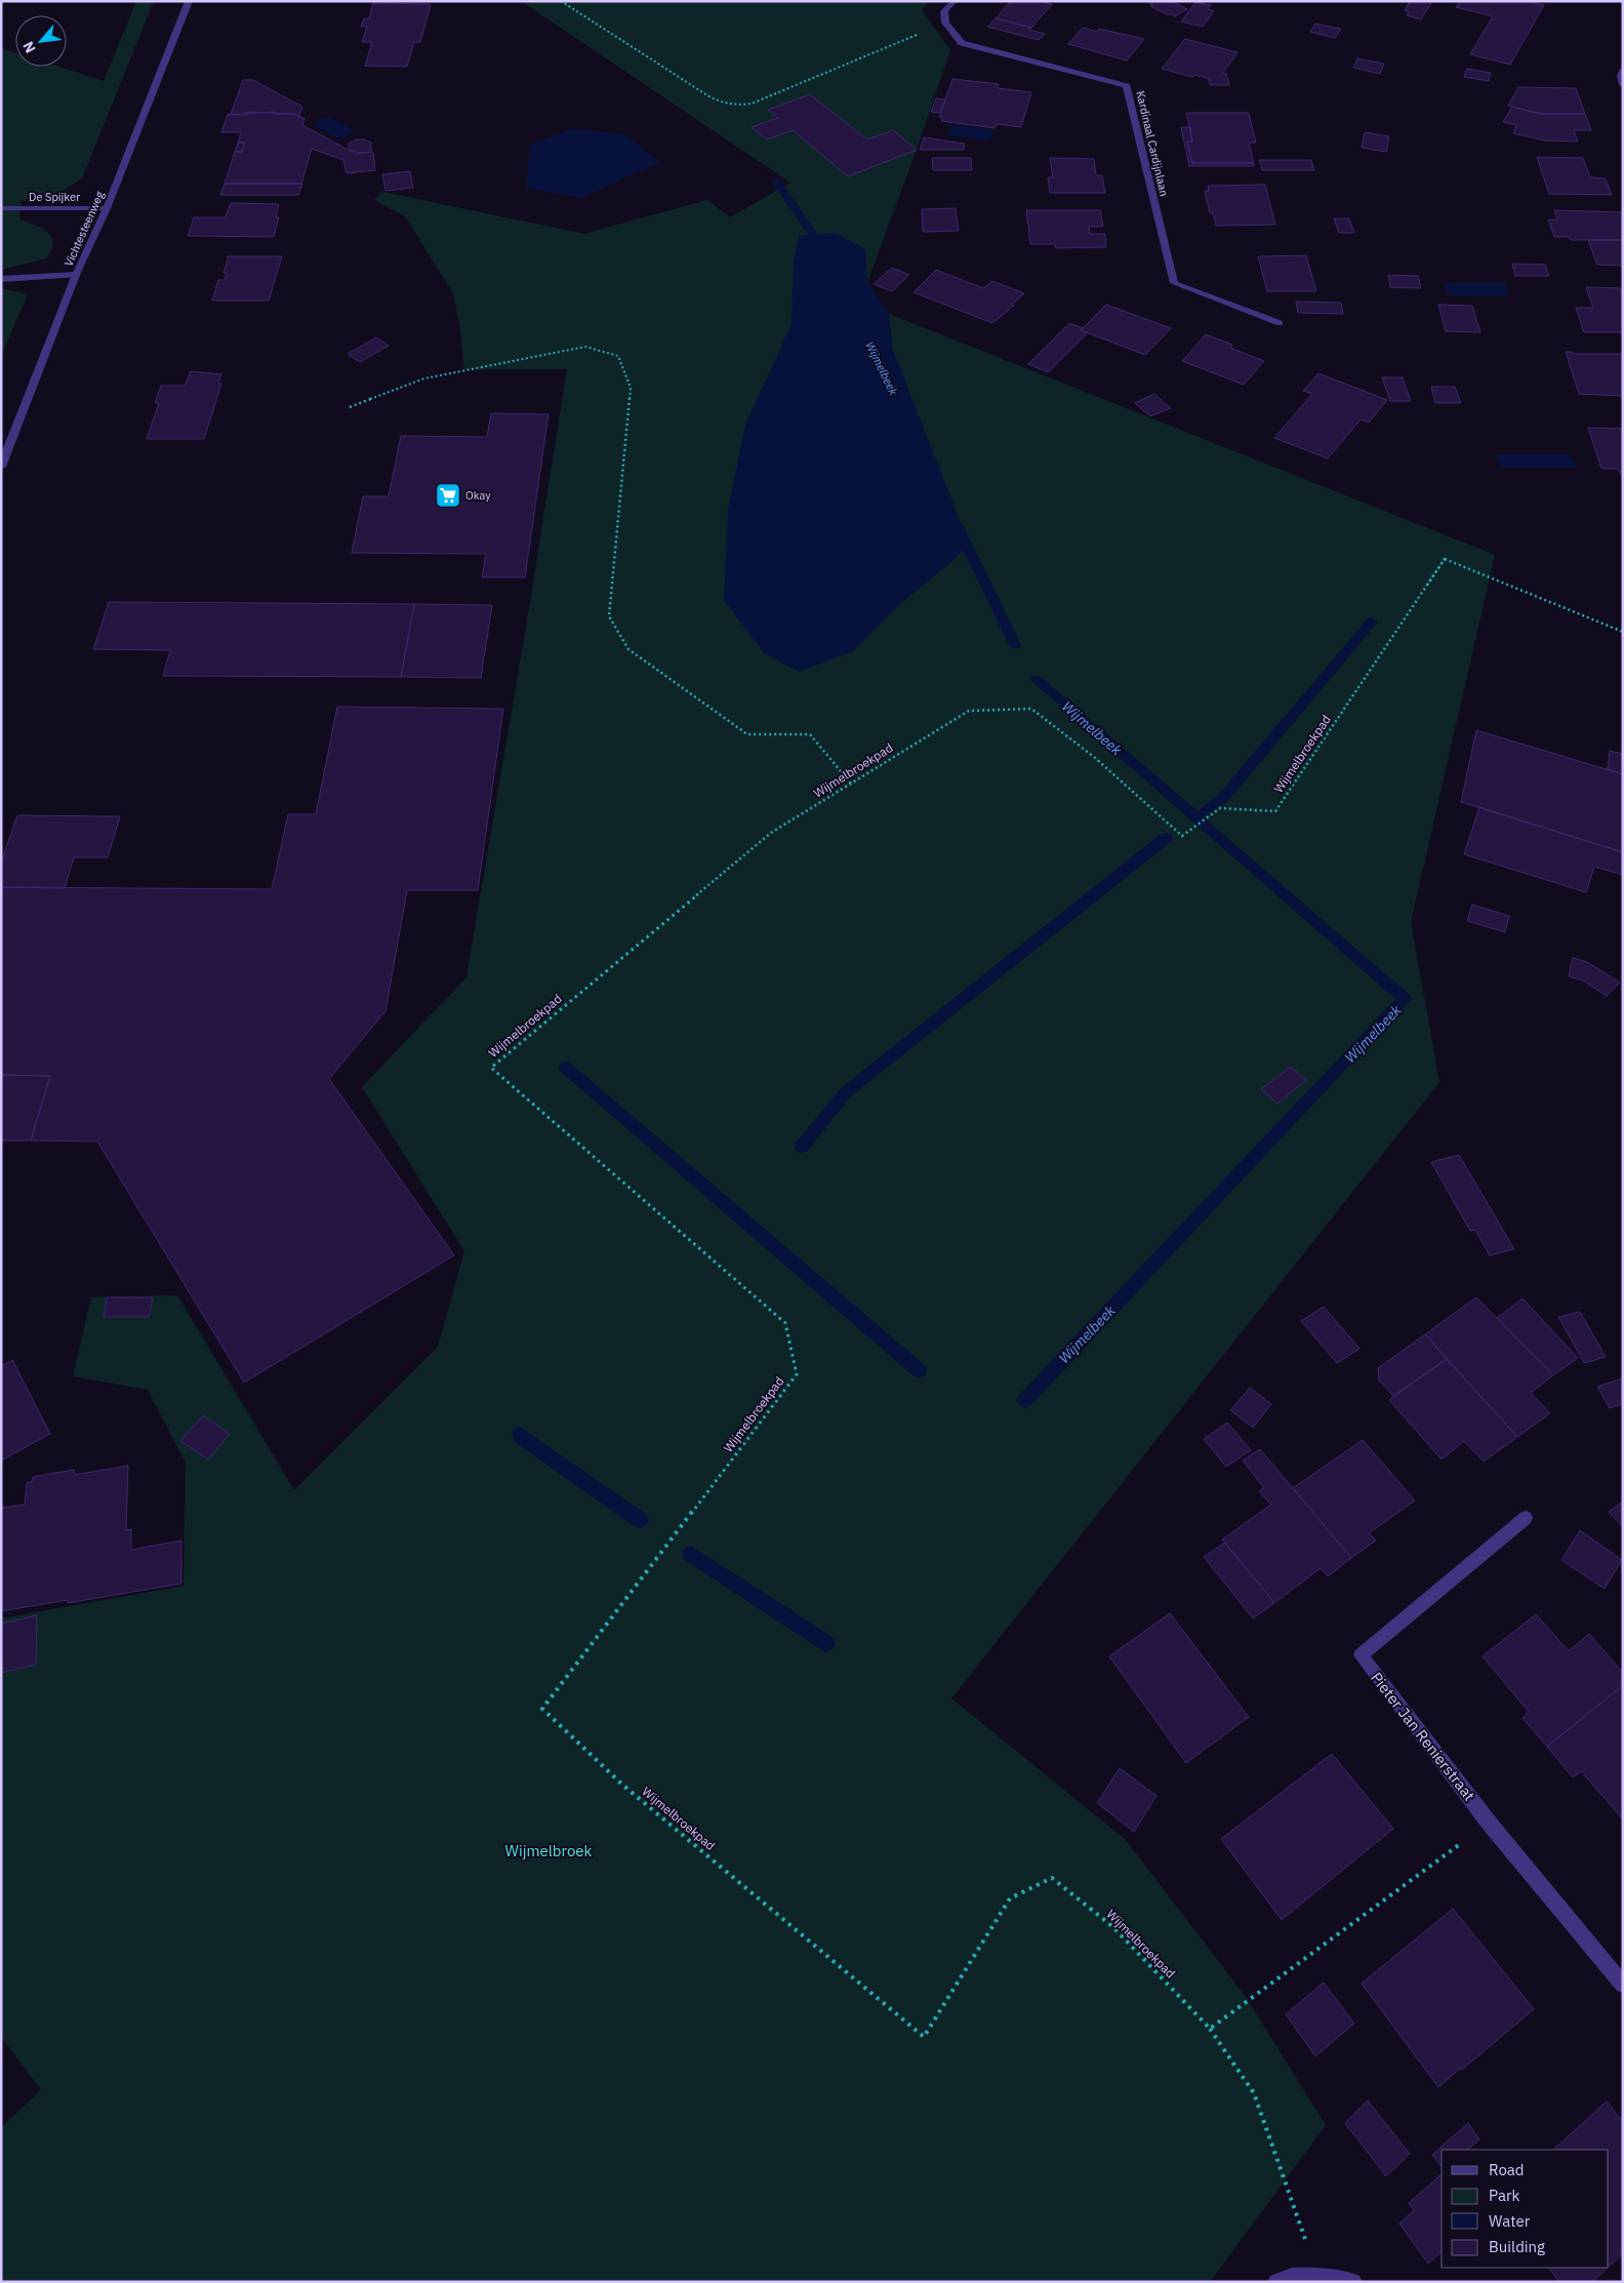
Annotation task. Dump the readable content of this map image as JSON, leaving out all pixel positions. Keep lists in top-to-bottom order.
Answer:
{
  "streets": {
    "street": [
      "Kardinaal Cardijnlaan",
      "De Spijker",
      "Vichtesteenweg",
      "Pieter Jan Renierstraat"
    ],
    "path": ["Wijmelbroekpad"]
  },
  "crossings": [
    ["De Spijker", "Vichtesteenweg"]
  ],
  "water": ["Wijmelbeek"],
  "parks": ["Wijmelbroek"],
  "places": {
    "supermarket": ["Okay"]
  },
  "legend": [
    "Road",
    "Park",
    "Water",
    "Building"
  ],
  "north": "bottom left"
}
